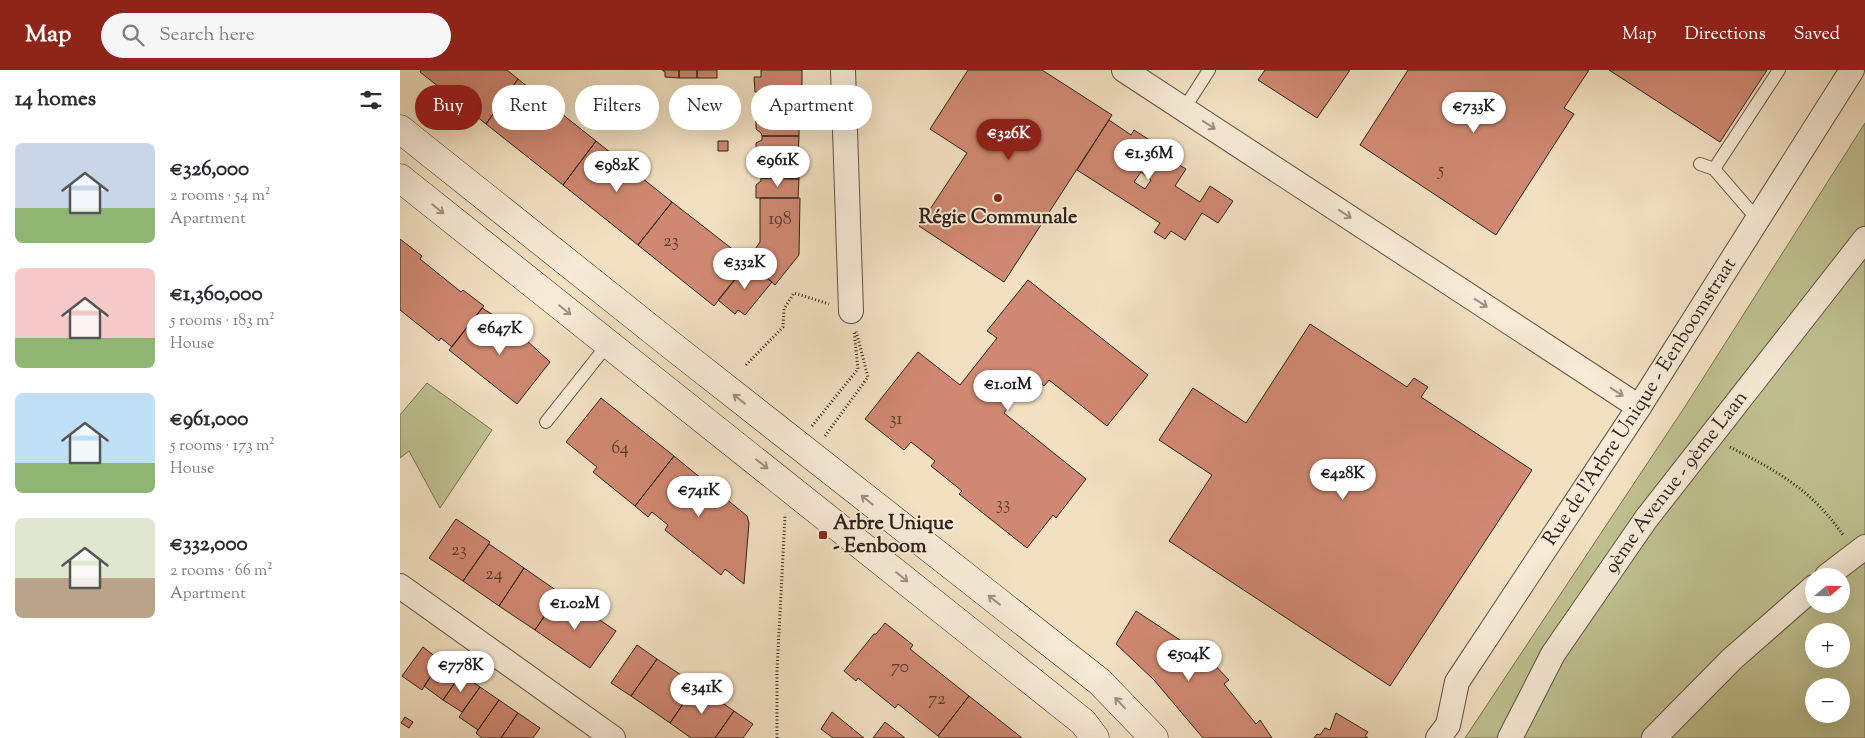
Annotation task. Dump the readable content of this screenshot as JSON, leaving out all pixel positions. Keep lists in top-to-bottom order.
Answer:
{
  "streets": {
    "street": ["Rue de l'Arbre Unique - Eenboomstraat", "9ème Avenue - 9ème Laan"]
  },
  "places": {
    "other": ["Régie Communale"],
    "transit": ["Arbre Unique - Eenboom"]
  },
  "house_numbers": [
    "5",
    "198",
    "23",
    "31",
    "64",
    "33",
    "23",
    "24",
    "70",
    "72"
  ],
  "north": "right",
  "page": {
    "header": "Map",
    "search": "Search here",
    "nav": ["Map", "Directions", "Saved"],
    "heading": "14 homes",
    "chip": [
      "Buy",
      "Rent",
      "Filters",
      "New",
      "Apartment"
    ],
    "price": [
      "€733K",
      "€326K",
      "€1.36M",
      "€961K",
      "€982K",
      "€332K",
      "€647K",
      "€1.01M",
      "€428K",
      "€741K",
      "€1.02M",
      "€504K",
      "€778K",
      "€341K"
    ],
    "list": [
      {
        "name": "€326,000",
        "note": "2 rooms · 54 m² · Apartment"
      },
      {
        "name": "€1,360,000",
        "note": "5 rooms · 183 m² · House"
      },
      {
        "name": "€961,000",
        "note": "5 rooms · 173 m² · House"
      },
      {
        "name": "€332,000",
        "note": "2 rooms · 66 m² · Apartment"
      }
    ],
    "map_buttons": ["+", "−"]
  }
}
